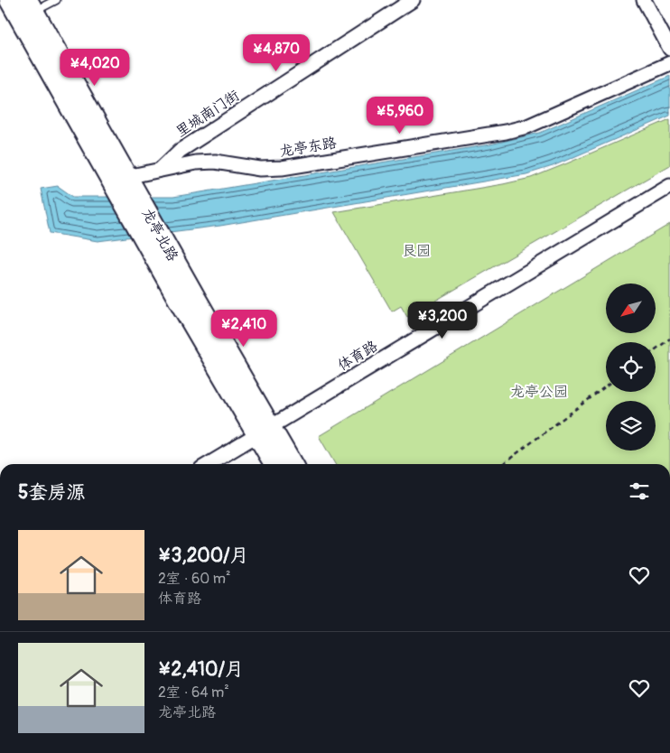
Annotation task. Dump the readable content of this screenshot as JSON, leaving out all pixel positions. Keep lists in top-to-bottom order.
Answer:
{
  "streets": {
    "main road": ["龙亭北路"],
    "street": ["里城南门街", "龙亭东路", "体育路"]
  },
  "crossings": [
    ["里城南门街", "龙亭东路"],
    ["龙亭东路", "龙亭北路"],
    ["龙亭北路", "体育路"]
  ],
  "parks": ["艮园", "龙亭公园"],
  "north": "bottom left",
  "page": {
    "price": [
      "¥4,870",
      "¥4,020",
      "¥5,960",
      "¥3,200",
      "¥2,410"
    ],
    "heading": "5套房源",
    "list": [
      {
        "name": "¥3,200/月",
        "note": "2室 · 60 m² · 体育路"
      },
      {
        "name": "¥2,410/月",
        "note": "2室 · 64 m² · 龙亭北路"
      }
    ]
  }
}
